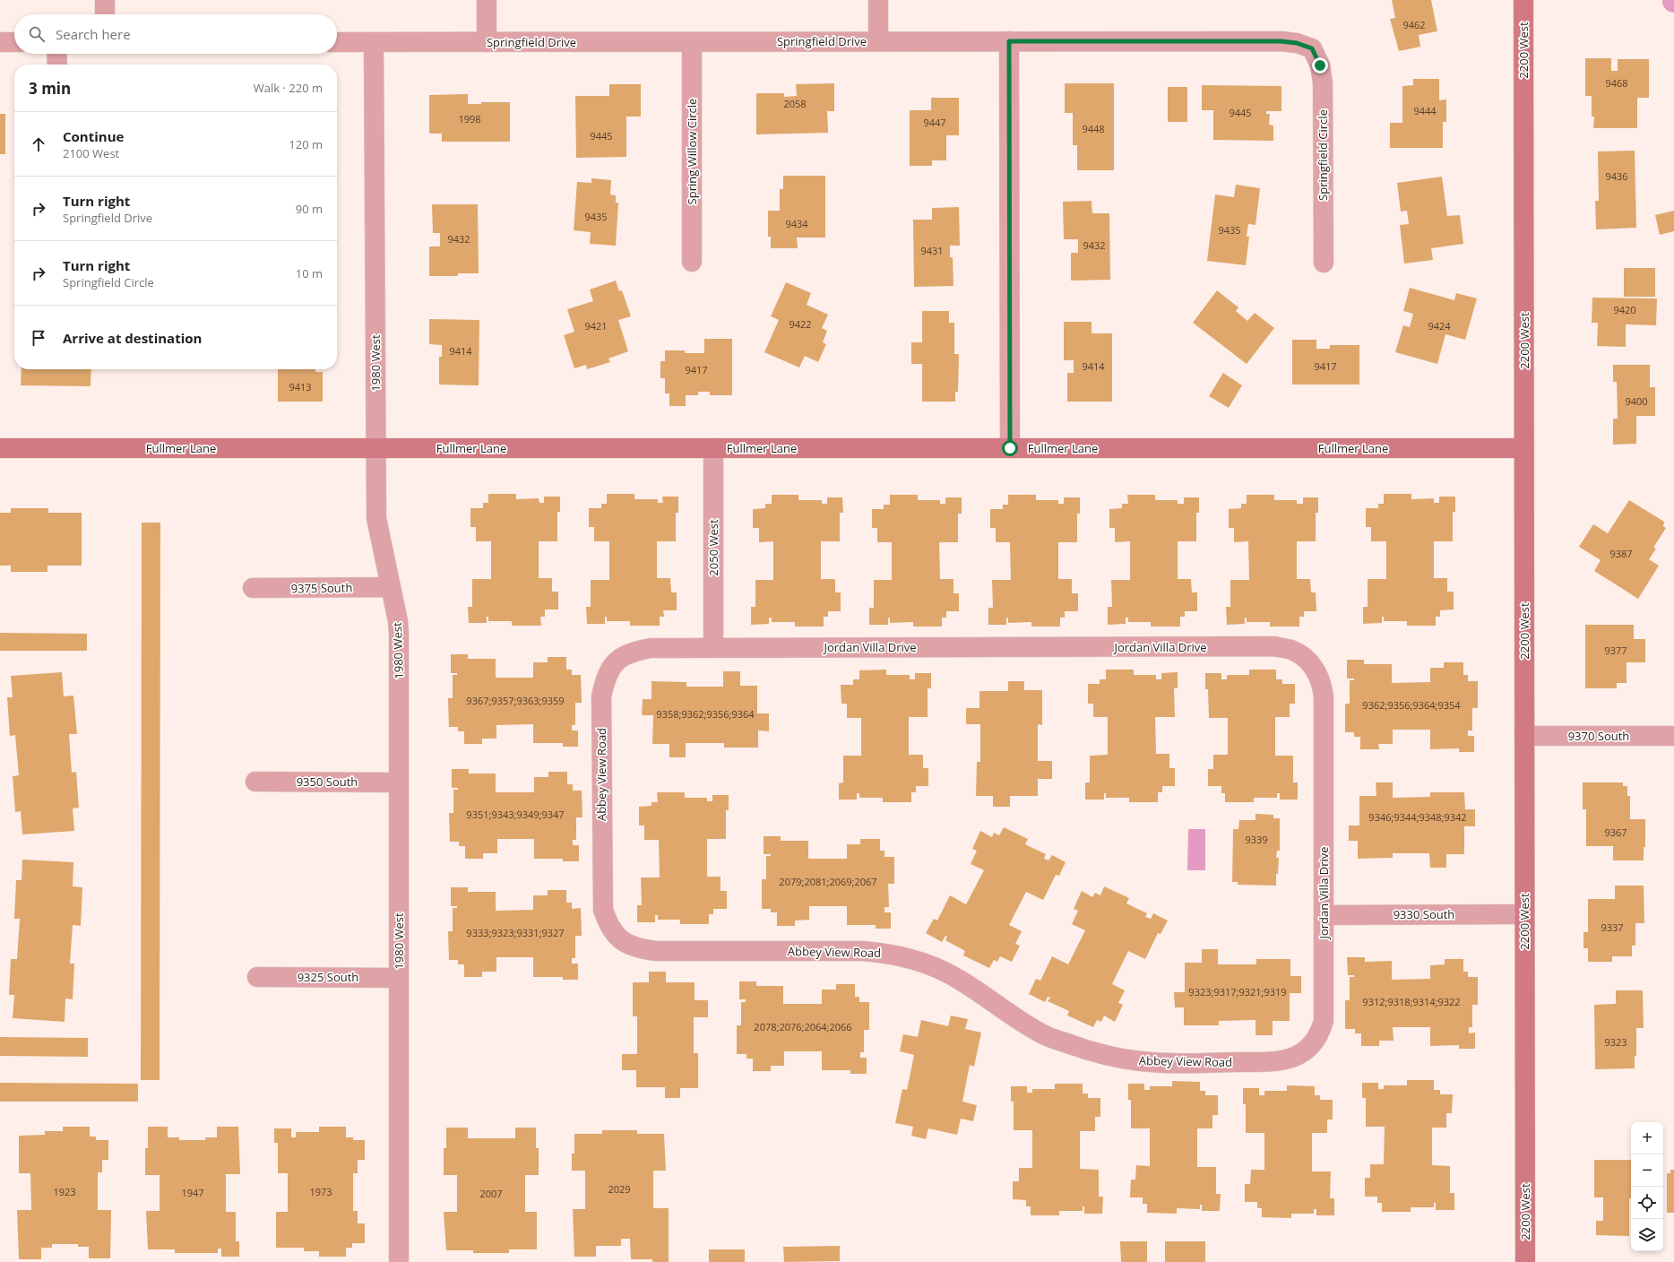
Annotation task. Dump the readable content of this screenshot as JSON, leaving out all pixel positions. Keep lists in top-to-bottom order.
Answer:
{
  "streets": {
    "street": [
      "Springfield Drive",
      "2200 West",
      "Spring Willow Circle",
      "Springfield Circle",
      "1980 West",
      "Fullmer Lane",
      "2050 West",
      "9375 South",
      "Jordan Villa Drive",
      "9370 South",
      "Abbey View Road",
      "9350 South",
      "9330 South",
      "9325 South"
    ]
  },
  "crossings": [
    ["Springfield Drive", "Spring Willow Circle"],
    ["Springfield Drive", "Springfield Circle"],
    ["Springfield Drive", "1980 West"],
    ["2200 West", "Fullmer Lane"],
    ["2200 West", "9370 South"],
    ["2200 West", "9330 South"],
    ["1980 West", "Fullmer Lane"],
    ["1980 West", "9375 South"],
    ["1980 West", "9350 South"],
    ["1980 West", "9325 South"],
    ["Fullmer Lane", "2050 West"],
    ["2050 West", "Jordan Villa Drive"],
    ["Jordan Villa Drive", "Abbey View Road"],
    ["Jordan Villa Drive", "9330 South"]
  ],
  "house_numbers": [
    "9462",
    "9468",
    "2058",
    "9444",
    "9445",
    "1998",
    "9447",
    "9448",
    "9445",
    "9436",
    "9435",
    "9434",
    "9435",
    "9432",
    "9432",
    "9431",
    "9420",
    "9422",
    "9421",
    "9424",
    "9414",
    "9414",
    "9417",
    "9417",
    "9413",
    "9400",
    "9387",
    "9377",
    "9367;9357;9363;9359",
    "9362;9356;9364;9354",
    "9358;9362;9356;9364",
    "9351;9343;9349;9347",
    "9346;9344;9348;9342",
    "9367",
    "9339",
    "2079;2081;2069;2067",
    "9337",
    "9333;9323;9331;9327",
    "9323;9317;9321;9319",
    "9312;9318;9314;9322",
    "2078;2076;2064;2066",
    "9323",
    "2029",
    "1923",
    "1973",
    "1947",
    "2007"
  ],
  "page": {
    "search": "Search here",
    "heading": ["3 min", "Walk · 220 m"],
    "list": [
      ["Continue", "2100 West", "120 m"],
      ["Turn right", "Springfield Drive", "90 m"],
      ["Turn right", "Springfield Circle", "10 m"],
      "Arrive at destination"
    ],
    "map_buttons": ["+", "−"]
  }
}
